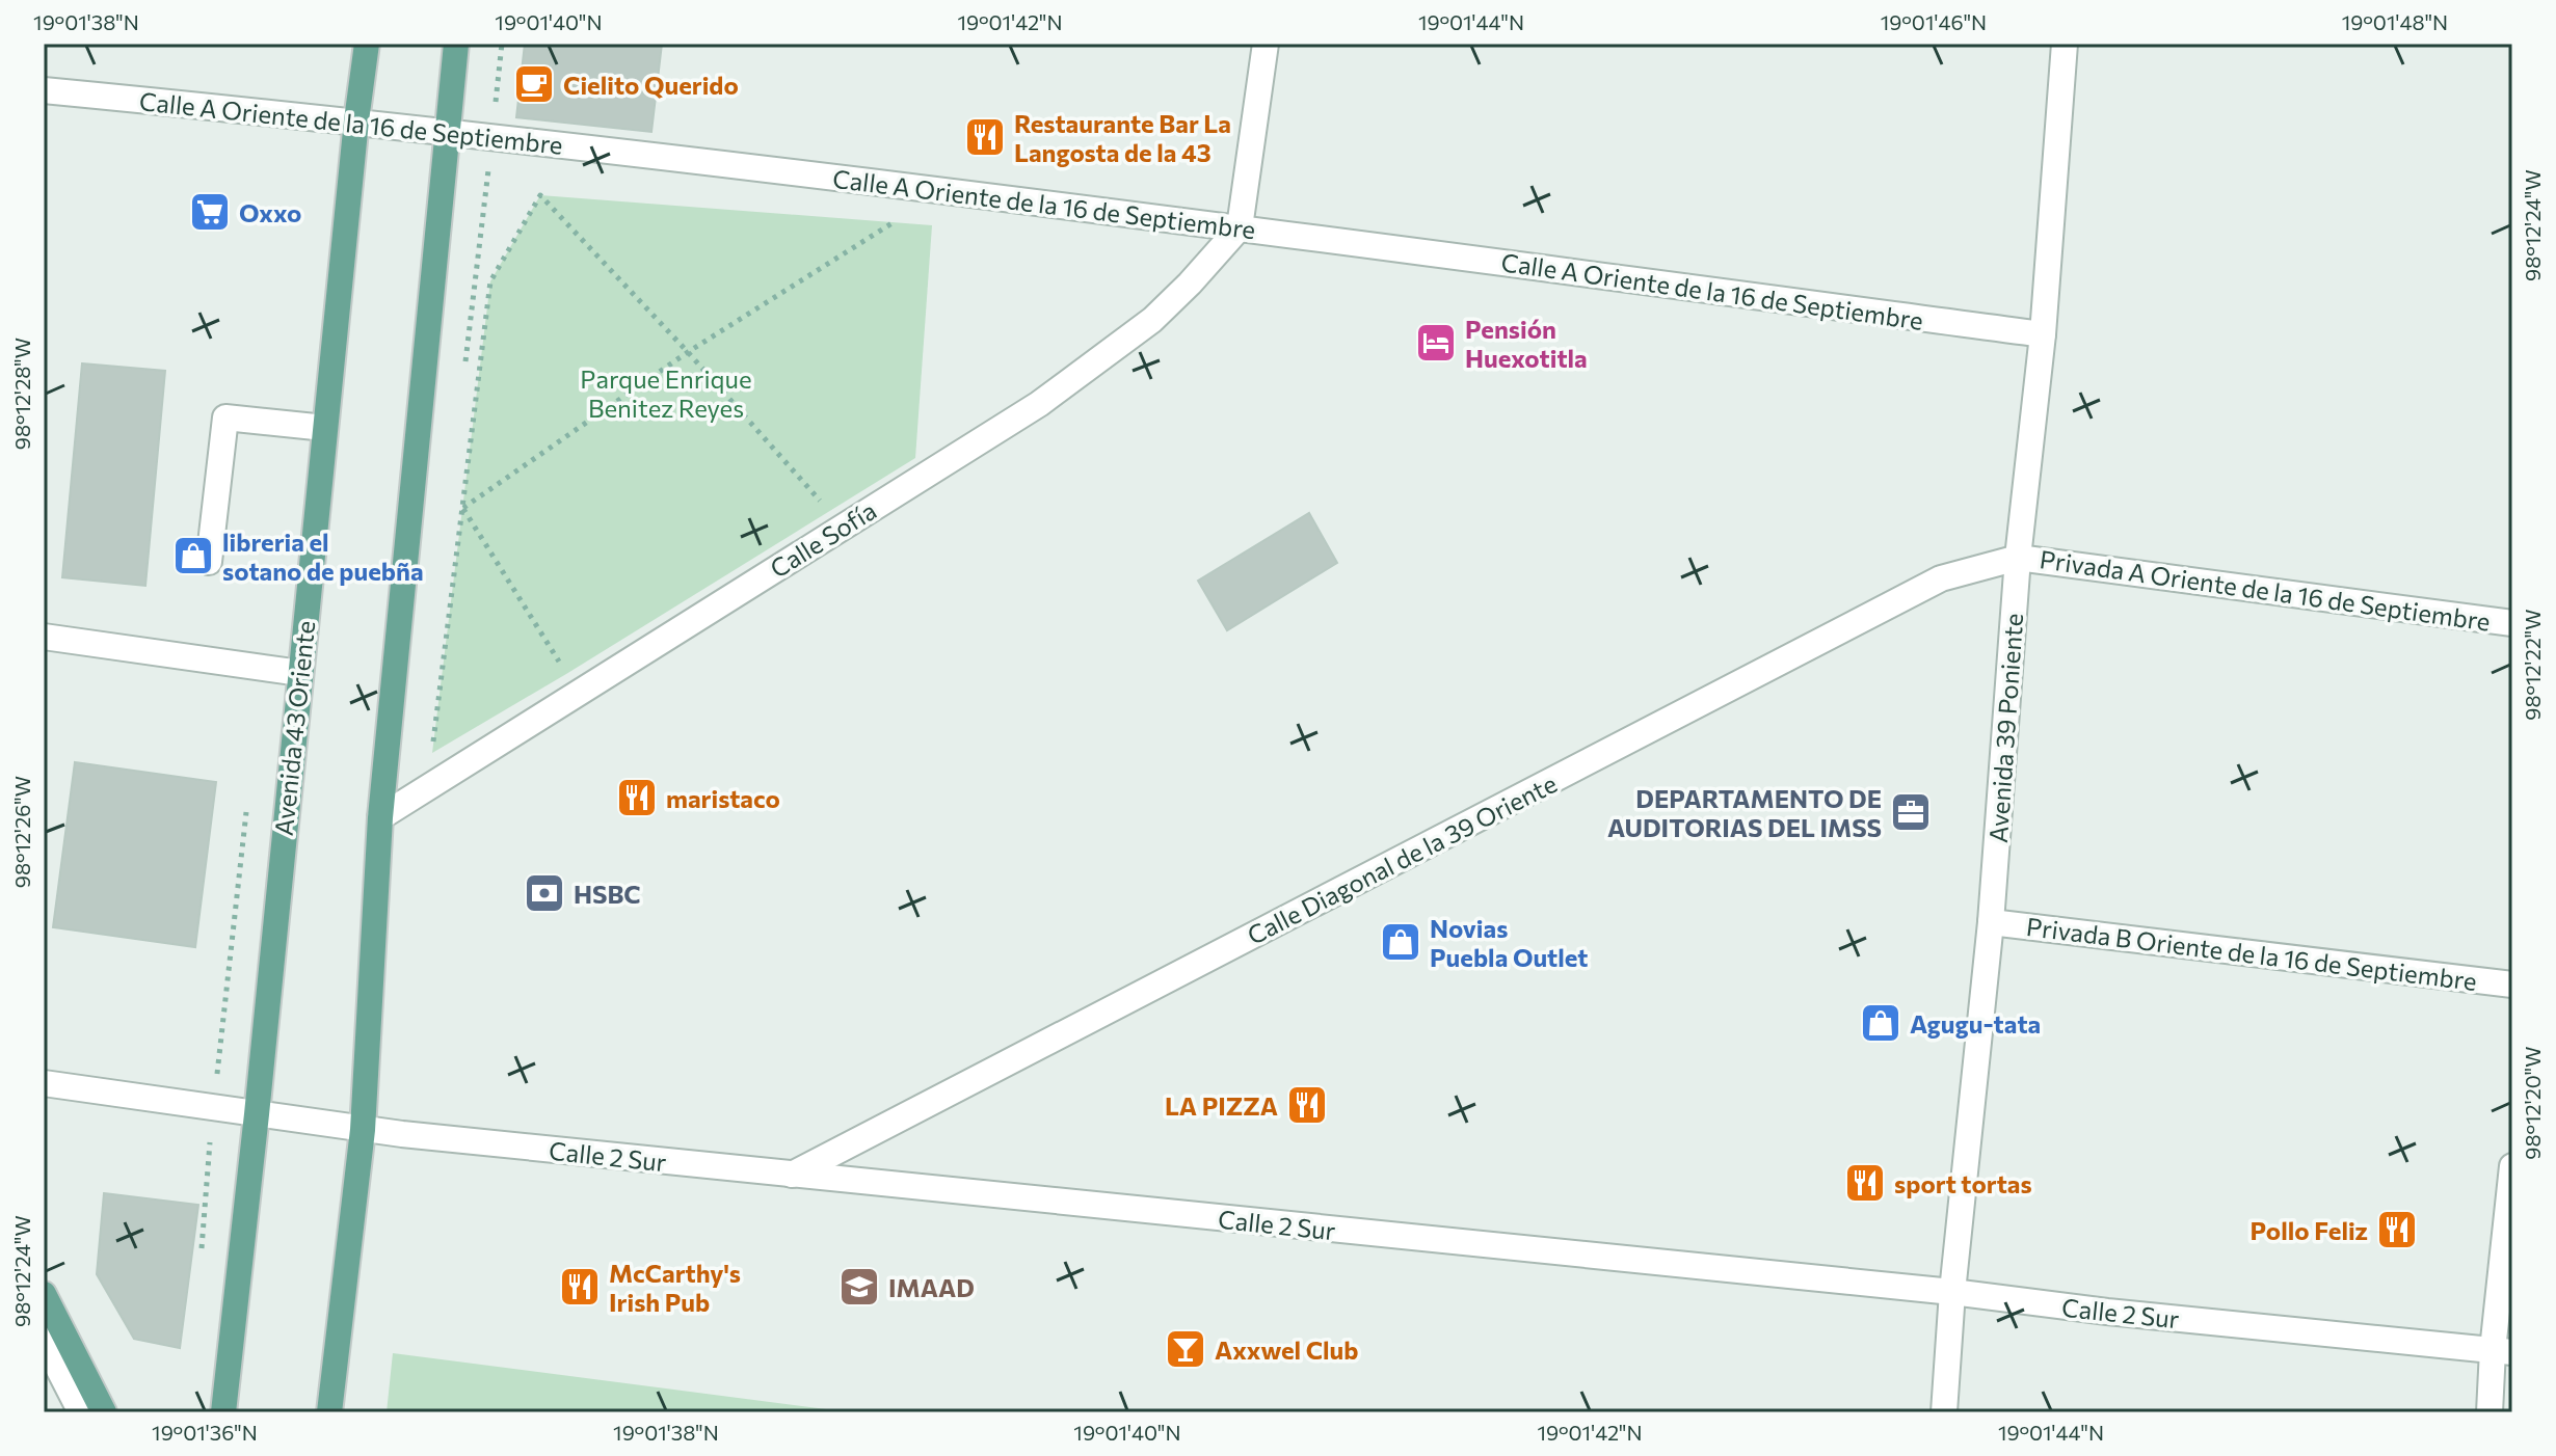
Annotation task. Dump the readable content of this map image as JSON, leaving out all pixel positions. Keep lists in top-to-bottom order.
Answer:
{
  "streets": {
    "main road": ["Avenida 43 Oriente"],
    "street": [
      "Calle A Oriente de la 16 de Septiembre",
      "Calle Sofía",
      "Privada A Oriente de la 16 de Septiembre",
      "Avenida 39 Poniente",
      "Calle Diagonal de la 39 Oriente",
      "Privada B Oriente de la 16 de Septiembre",
      "Calle 2 Sur"
    ]
  },
  "crossings": [
    ["Calle A Oriente de la 16 de Septiembre", "Calle Sofía"],
    ["Calle A Oriente de la 16 de Septiembre", "Avenida 43 Oriente"],
    ["Calle A Oriente de la 16 de Septiembre", "Avenida 39 Poniente"],
    ["Privada A Oriente de la 16 de Septiembre", "Avenida 39 Poniente"],
    ["Privada A Oriente de la 16 de Septiembre", "Calle Diagonal de la 39 Oriente"],
    ["Avenida 43 Oriente", "Calle 2 Sur"],
    ["Avenida 39 Poniente", "Calle Diagonal de la 39 Oriente"],
    ["Avenida 39 Poniente", "Privada B Oriente de la 16 de Septiembre"],
    ["Avenida 39 Poniente", "Calle 2 Sur"],
    ["Calle Diagonal de la 39 Oriente", "Calle 2 Sur"]
  ],
  "parks": ["Parque Enrique Benitez Reyes"],
  "places": {
    "cafe": ["Cielito Querido"],
    "restaurant": [
      "Restaurante Bar La Langosta de la 43",
      "maristaco",
      "LA PIZZA",
      "sport tortas",
      "Pollo Feliz",
      "McCarthy's Irish Pub"
    ],
    "supermarket": ["Oxxo"],
    "hotel": ["Pensión Huexotitla"],
    "shop": ["libreria el sotano de puebña", "Novias Puebla Outlet", "Agugu-tata"],
    "office": ["DEPARTAMENTO DE AUDITORIAS DEL IMSS"],
    "bank": ["HSBC"],
    "school or university": ["IMAAD"],
    "bar": ["Axxwel Club"]
  },
  "coordinates": [
    "19°01'38\"N",
    "19°01'40\"N",
    "19°01'42\"N",
    "19°01'44\"N",
    "19°01'46\"N",
    "19°01'48\"N",
    "98°12'24\"W",
    "98°12'28\"W",
    "98°12'22\"W",
    "98°12'26\"W",
    "98°12'20\"W",
    "19°01'36\"N"
  ]
}
